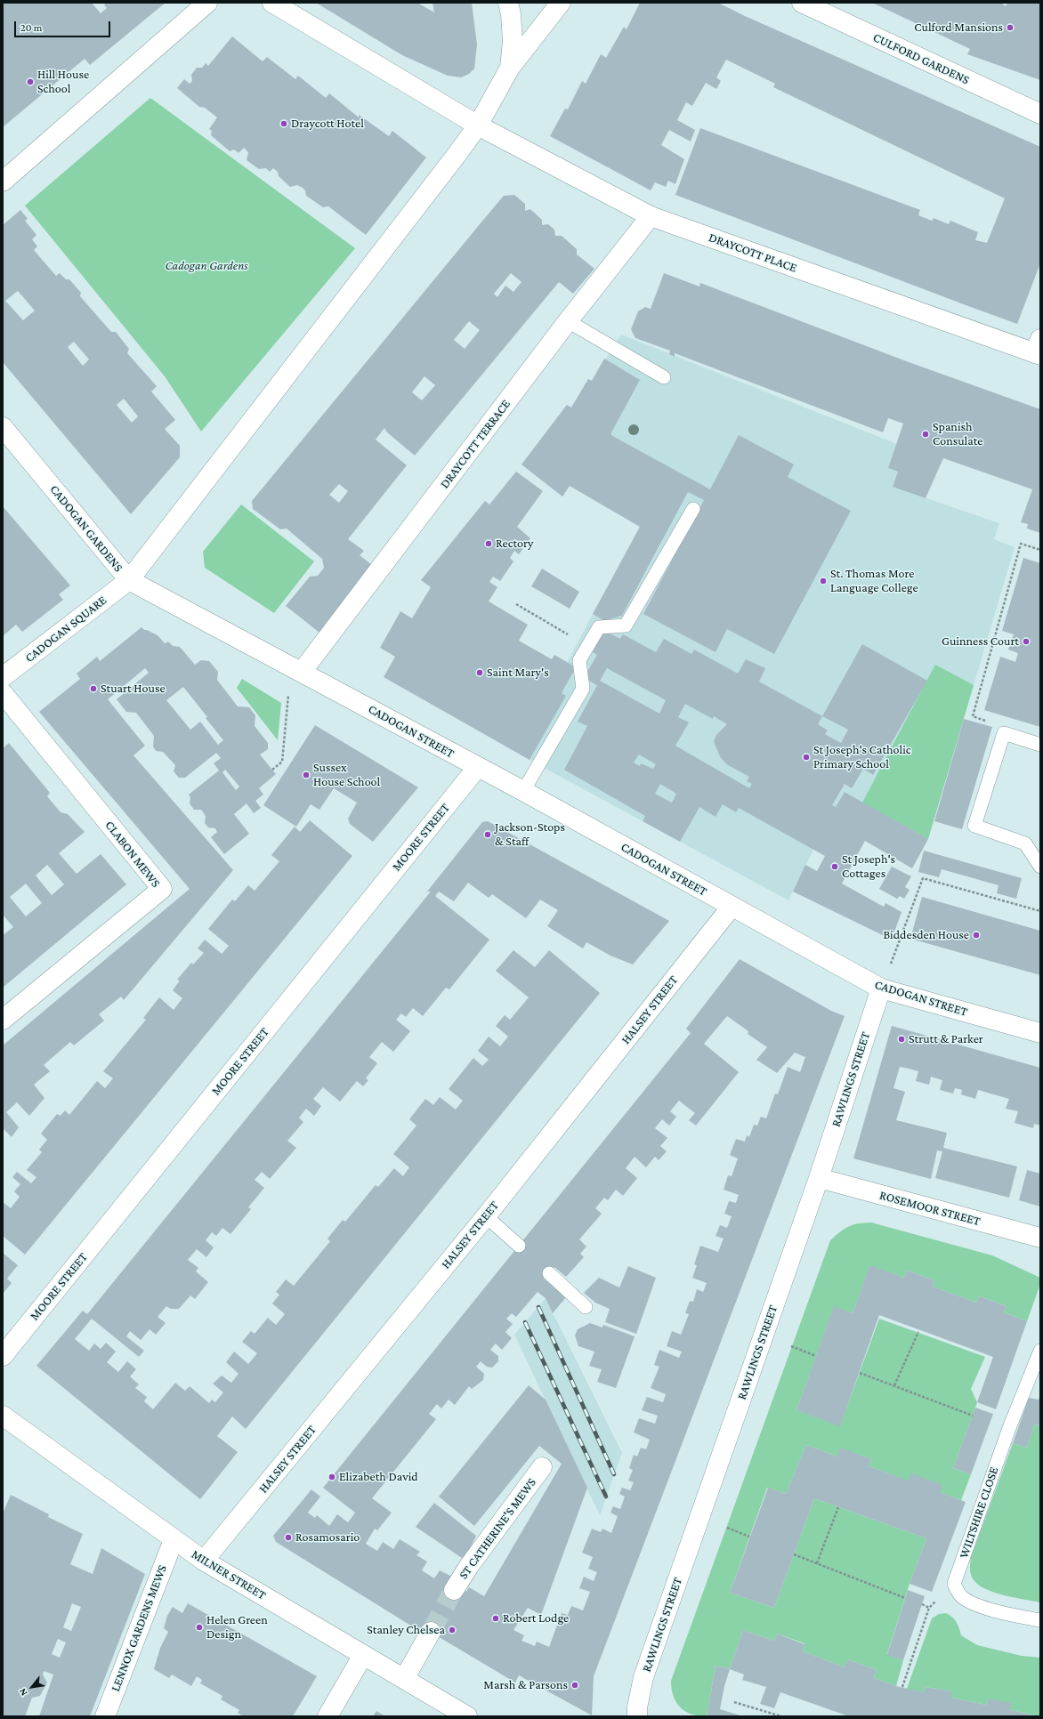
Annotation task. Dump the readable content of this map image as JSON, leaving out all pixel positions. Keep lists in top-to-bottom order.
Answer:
{
  "streets": {
    "street": [
      "CULFORD GARDENS",
      "DRAYCOTT PLACE",
      "DRAYCOTT TERRACE",
      "CADOGAN GARDENS",
      "CADOGAN SQUARE",
      "CADOGAN STREET",
      "MOORE STREET",
      "CLABON MEWS",
      "HALSEY STREET",
      "RAWLINGS STREET",
      "ROSEMOOR STREET",
      "ST CATHERINE'S MEWS",
      "MILNER STREET",
      "LENNOX GARDENS MEWS"
    ],
    "lane": ["WILTSHIRE CLOSE"]
  },
  "crossings": [
    ["DRAYCOTT PLACE", "DRAYCOTT TERRACE"],
    ["DRAYCOTT PLACE", "CADOGAN GARDENS"],
    ["DRAYCOTT TERRACE", "CADOGAN GARDENS"],
    ["DRAYCOTT TERRACE", "CADOGAN STREET"],
    ["CADOGAN GARDENS", "CADOGAN SQUARE"],
    ["CADOGAN GARDENS", "CADOGAN STREET"],
    ["CADOGAN STREET", "MOORE STREET"],
    ["CADOGAN STREET", "HALSEY STREET"],
    ["CADOGAN STREET", "RAWLINGS STREET"],
    ["HALSEY STREET", "MILNER STREET"],
    ["RAWLINGS STREET", "ROSEMOOR STREET"],
    ["MILNER STREET", "LENNOX GARDENS MEWS"]
  ],
  "parks": ["Cadogan Gardens"],
  "places": [
    "Culford Mansions",
    "Hill House School",
    "Draycott Hotel",
    "Spanish Consulate",
    "Rectory",
    "St. Thomas More Language College",
    "Guinness Court",
    "Saint Mary's",
    "Stuart House",
    "St Joseph's Catholic Primary School",
    "Sussex House School",
    "Jackson-Stops & Staff",
    "St Joseph's Cottages",
    "Biddesden House",
    "Strutt & Parker",
    "Elizabeth David",
    "Rosamosario",
    "Robert Lodge",
    "Helen Green Design",
    "Stanley Chelsea",
    "Marsh & Parsons"
  ],
  "scale_bar": "20 m",
  "north": "bottom left"
}
